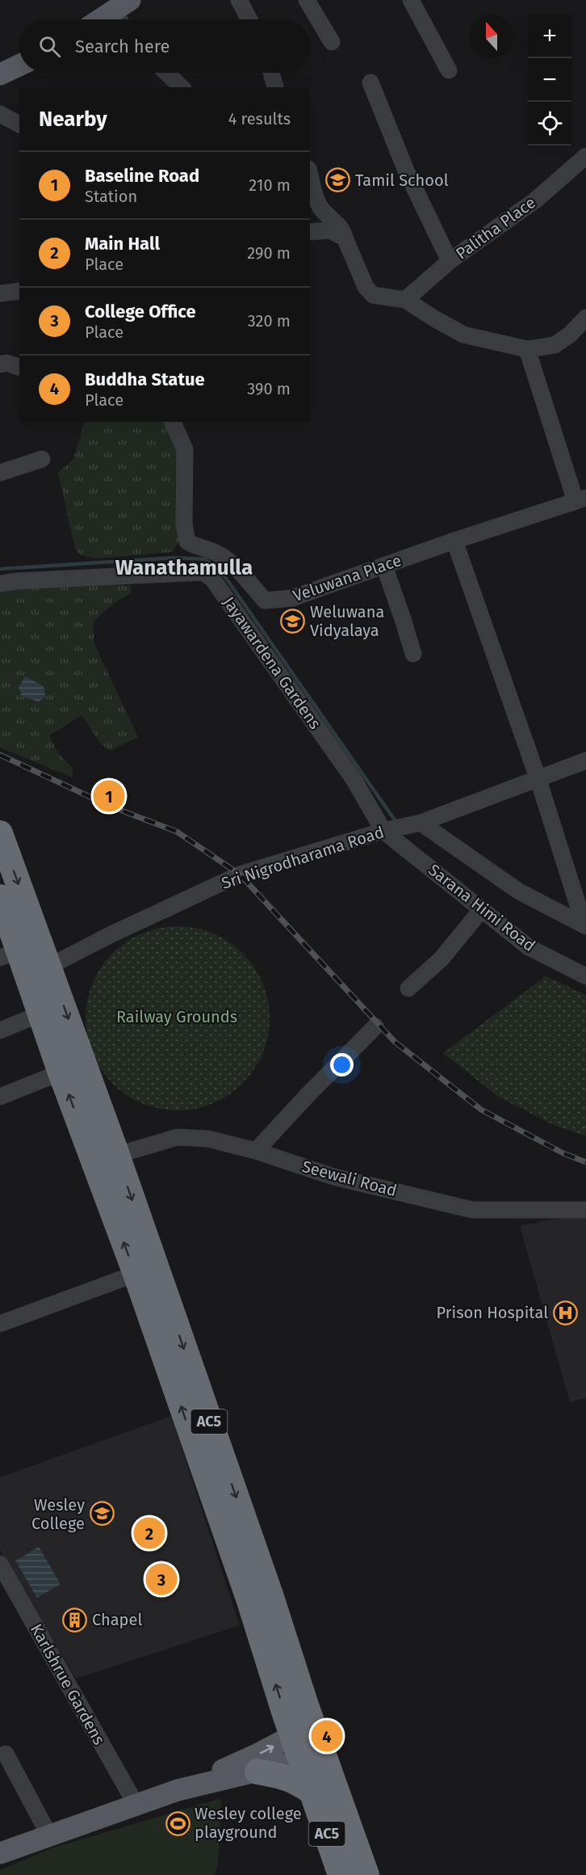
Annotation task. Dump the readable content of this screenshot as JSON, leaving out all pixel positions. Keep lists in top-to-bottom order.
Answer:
{
  "streets": {
    "highway": ["AC5"],
    "street": [
      "Palitha Place",
      "Veluwana Place",
      "Jayawardena Gardens",
      "Sri Nigrodharama Road",
      "Sarana Himi Road",
      "Seewali Road",
      "Karlshrue Gardens"
    ]
  },
  "crossings": [
    ["Jayawardena Gardens", "Sri Nigrodharama Road"],
    ["Jayawardena Gardens", "Sarana Himi Road"],
    ["Sri Nigrodharama Road", "Sarana Himi Road"],
    ["Sri Nigrodharama Road", "AC5"],
    ["Seewali Road", "AC5"]
  ],
  "districts": ["Wanathamulla"],
  "parks": ["Railway Grounds"],
  "places": {
    "school or university": ["Tamil School", "Weluwana Vidyalaya", "Wesley College"],
    "hospital": ["Prison Hospital"],
    "building": ["Chapel"],
    "sports": ["Wesley college playground"]
  },
  "north": "top",
  "page": {
    "map_buttons": ["+", "−"],
    "search": "Search here",
    "heading": ["Nearby", "4 results"],
    "list": [
      {
        "mark": "1",
        "name": "Baseline Road",
        "note": "Station",
        "value": "210 m"
      },
      {
        "mark": "2",
        "name": "Main Hall",
        "note": "Place",
        "value": "290 m"
      },
      {
        "mark": "3",
        "name": "College Office",
        "note": "Place",
        "value": "320 m"
      },
      {
        "mark": "4",
        "name": "Buddha Statue",
        "note": "Place",
        "value": "390 m"
      }
    ],
    "pins": [
      "1",
      "2",
      "3",
      "4"
    ]
  }
}
